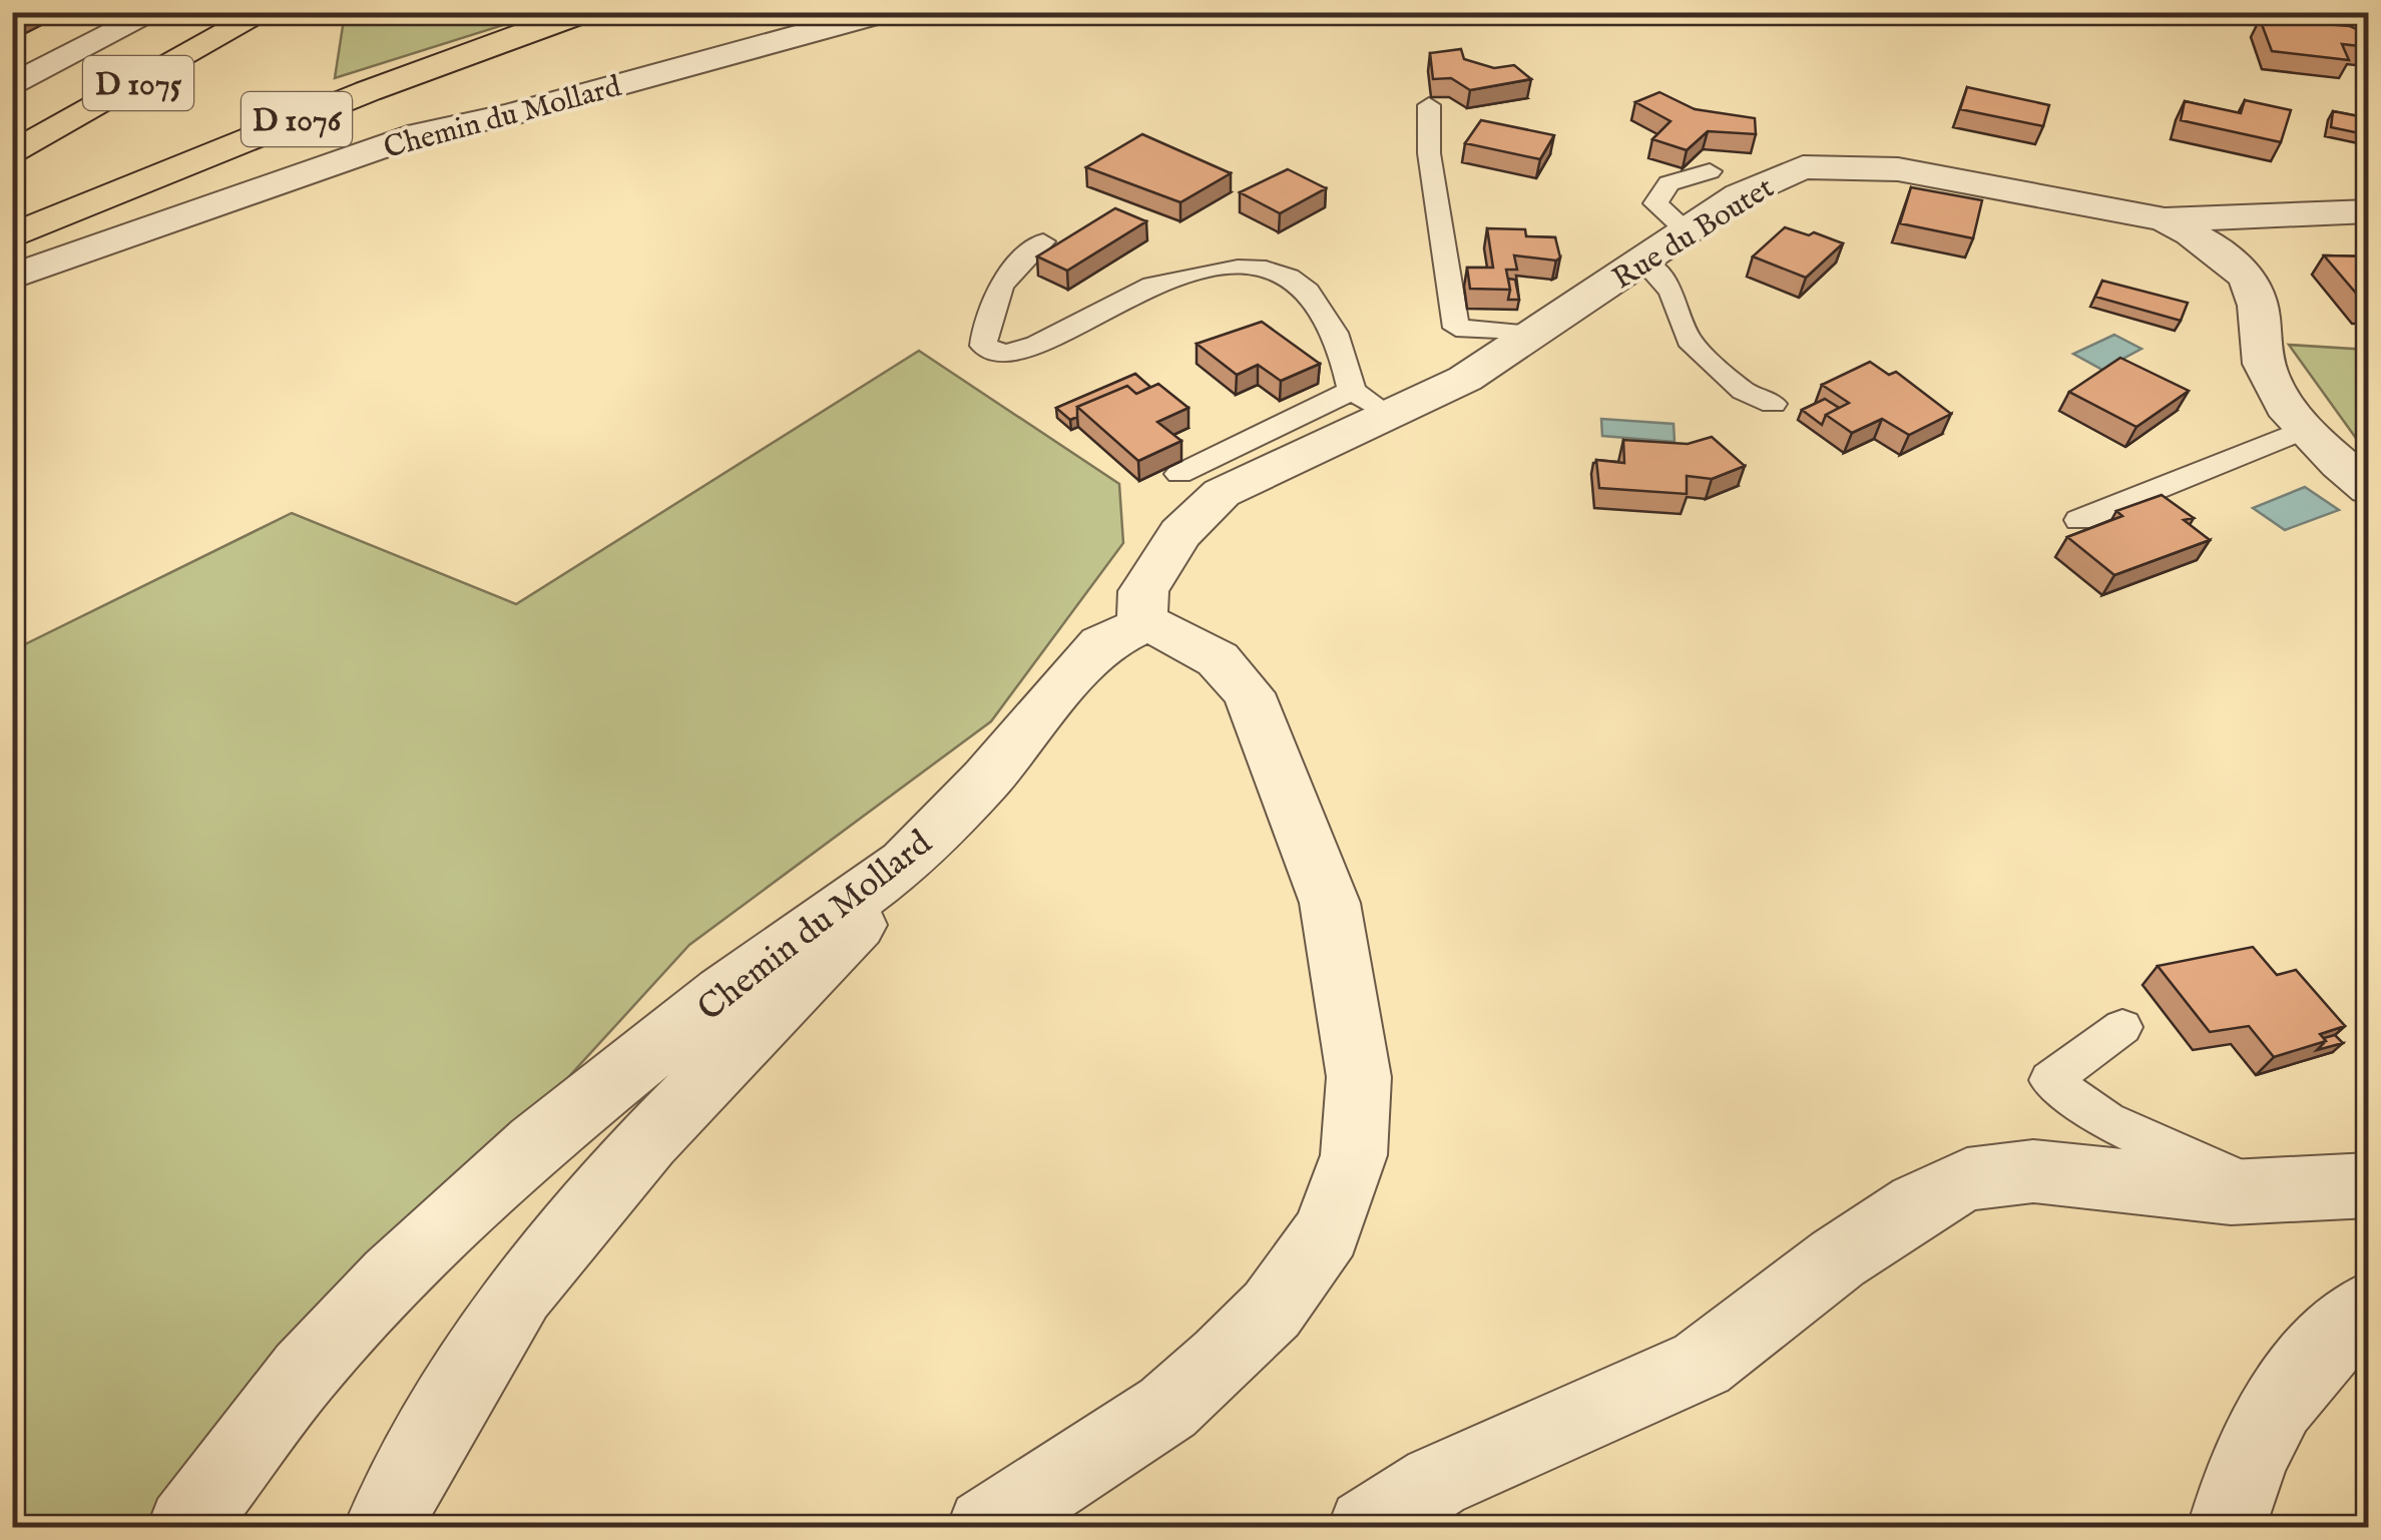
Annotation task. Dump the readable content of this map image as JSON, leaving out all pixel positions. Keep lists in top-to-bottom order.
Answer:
{
  "streets": {
    "main road": ["D 1075", "D 1076"],
    "street": ["Chemin du Mollard", "Rue du Boutet"]
  },
  "crossings": [
    ["Chemin du Mollard", "Rue du Boutet"]
  ]
}
